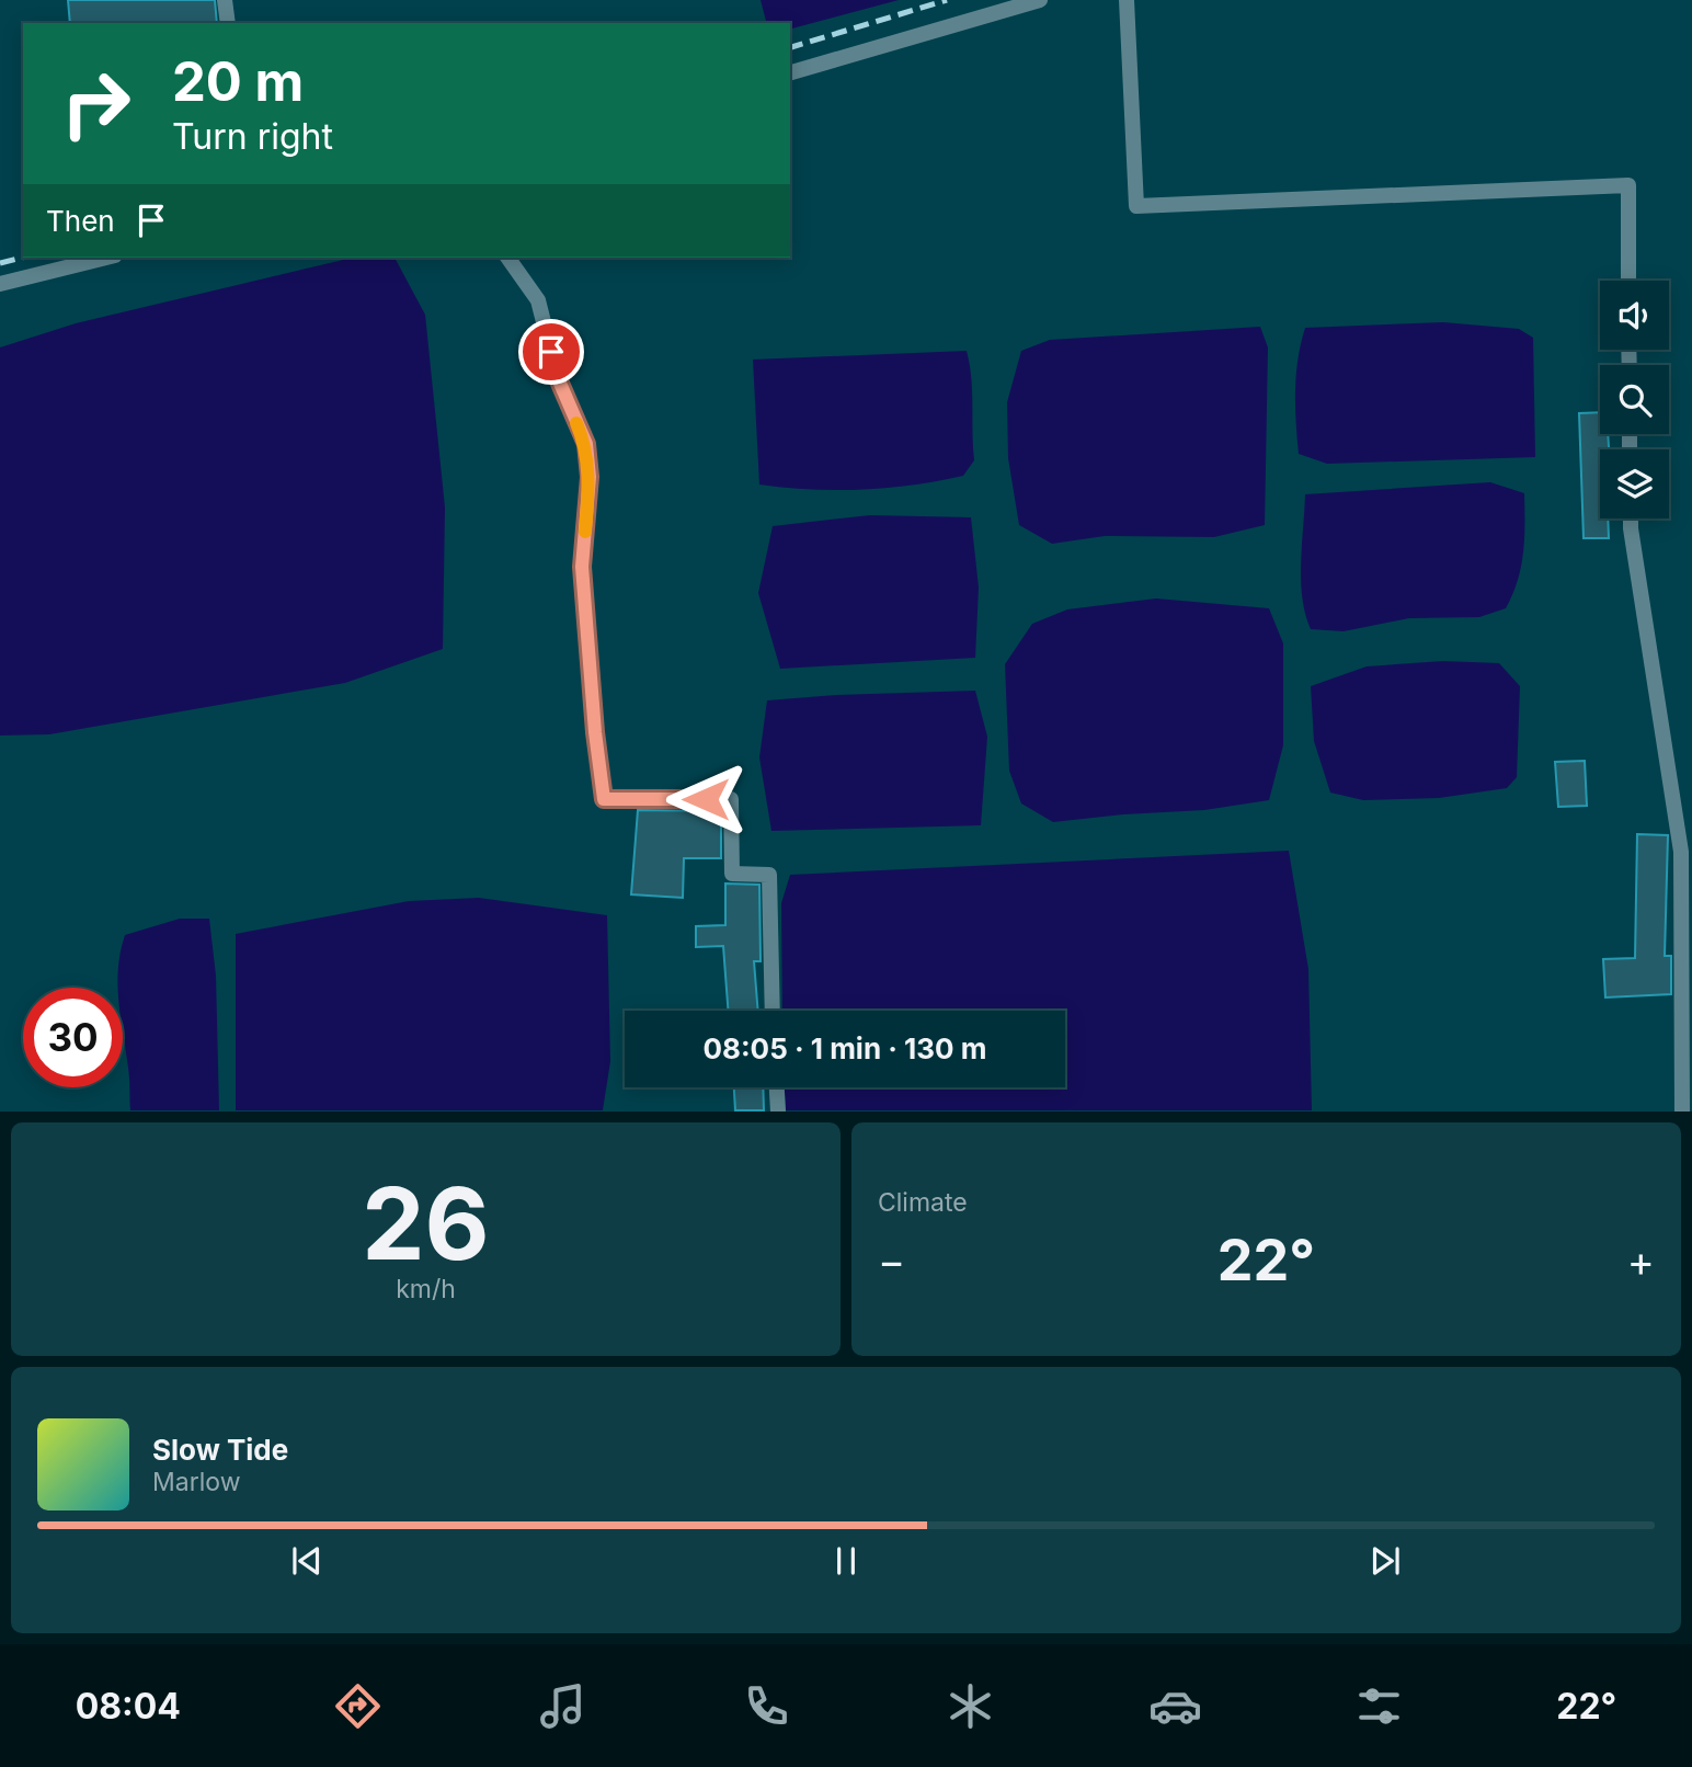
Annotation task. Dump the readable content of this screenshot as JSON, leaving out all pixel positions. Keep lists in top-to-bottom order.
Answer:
{
  "page": {
    "turn": ["20 m", "Turn right"],
    "then": "Then",
    "limit": "30",
    "trip": "08:05 · 1 min · 130 m",
    "tile": [
      ["26", "km/h"],
      "Climate"
    ],
    "heat": ["−", "22°", "+"],
    "song": ["Slow Tide", "Marlow"],
    "tabs": ["08:04", "22°"]
  }
}
